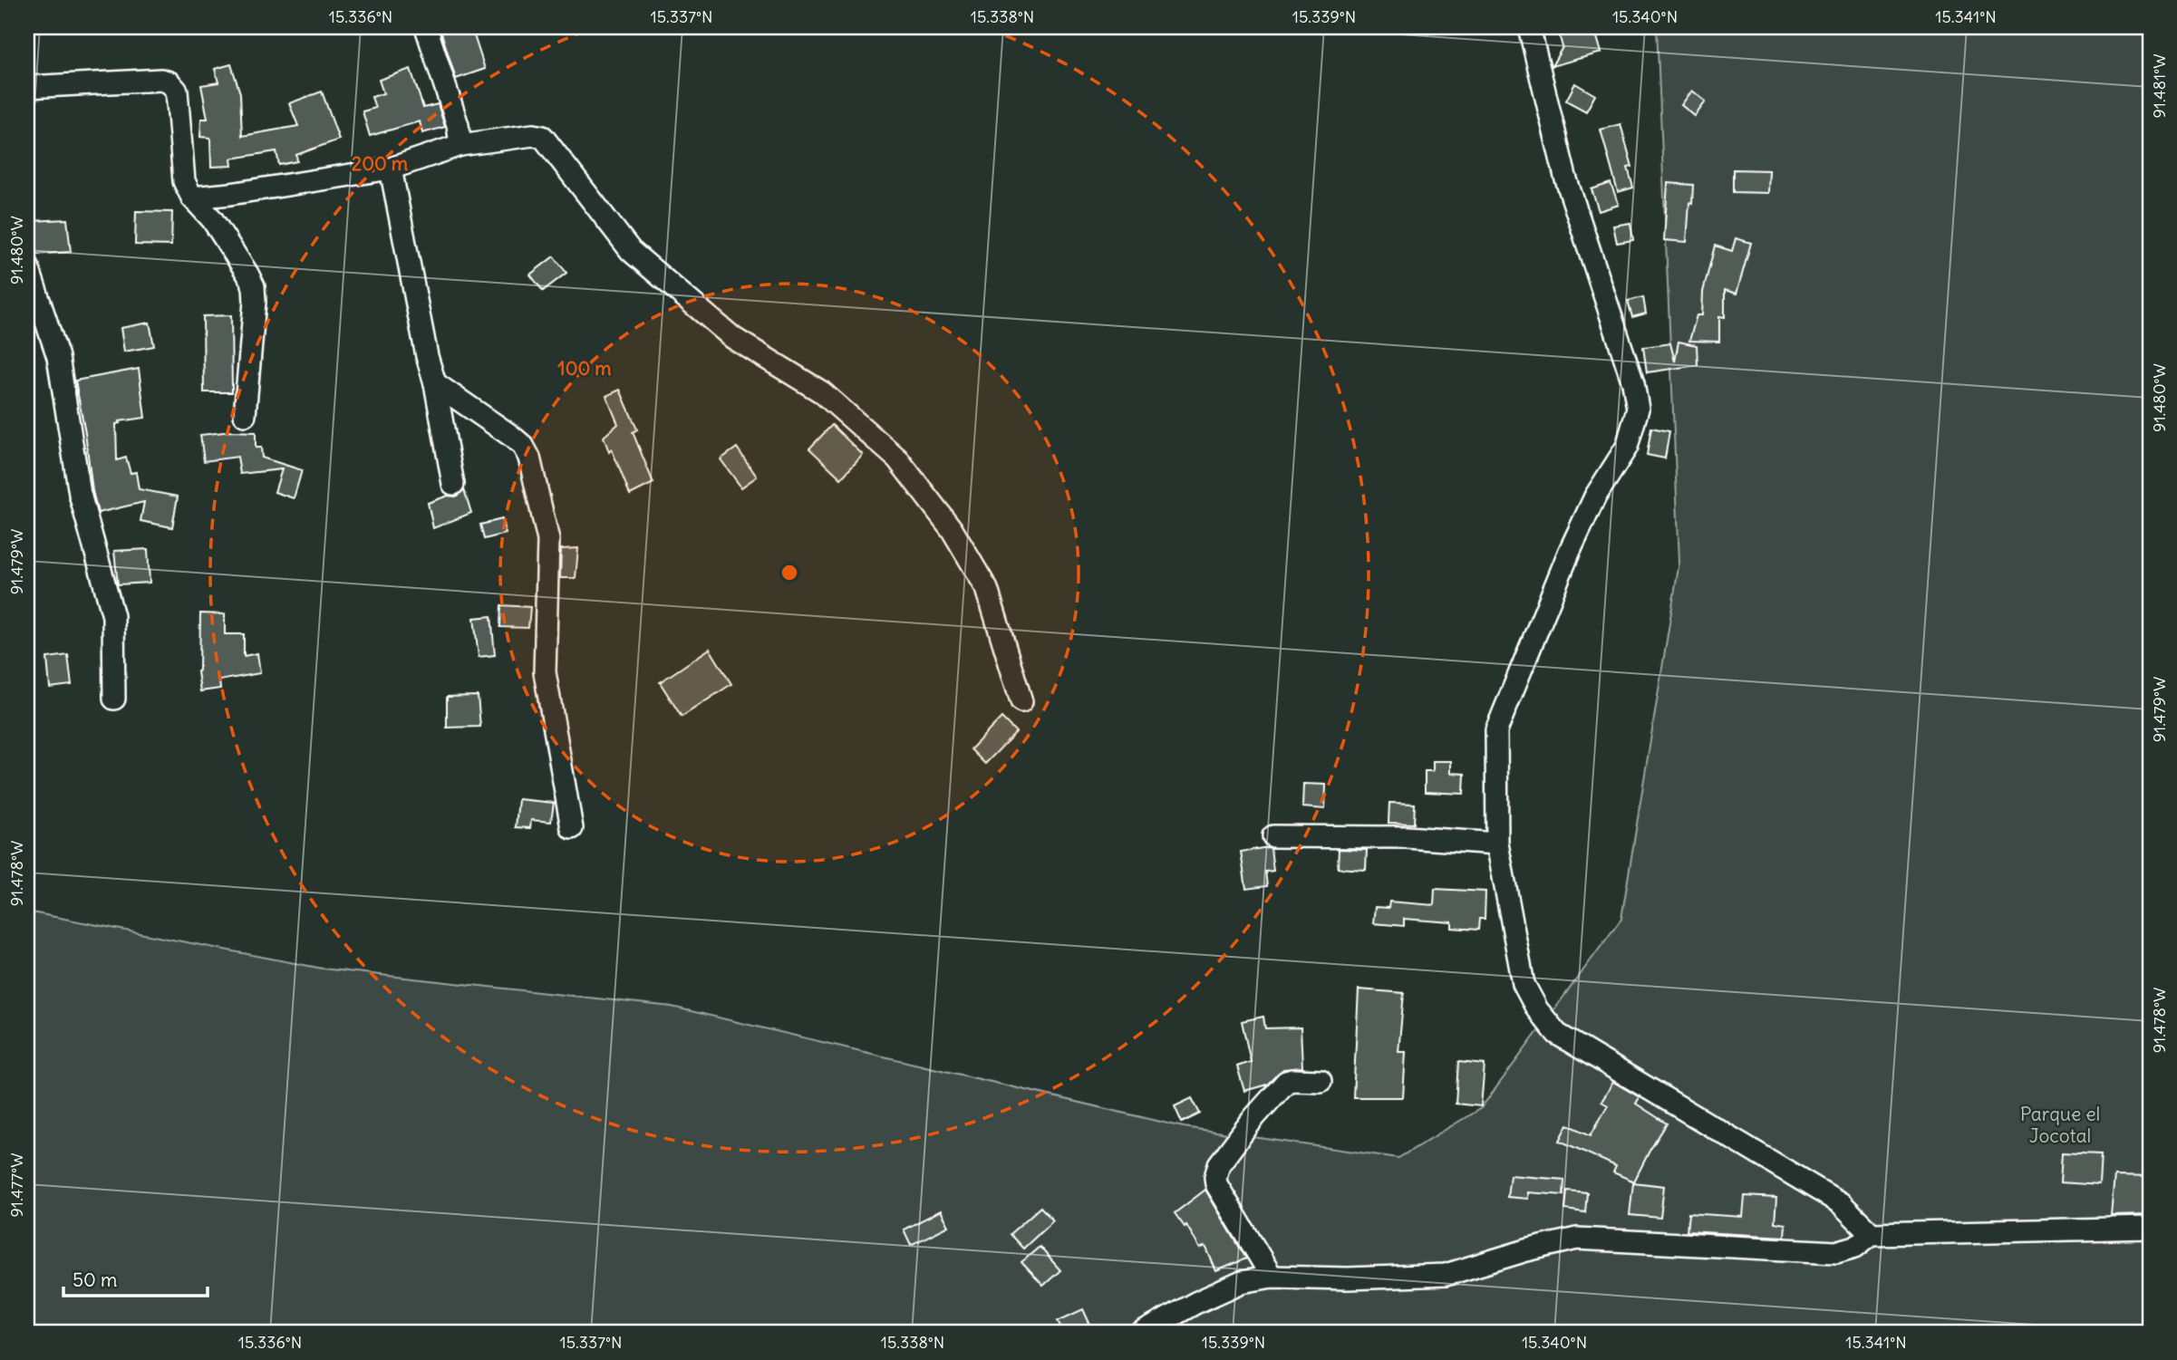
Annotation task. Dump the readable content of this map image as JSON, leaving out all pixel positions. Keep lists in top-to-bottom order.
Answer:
{
  "parks": ["Parque el Jocotal"],
  "scale_bar": "50 m",
  "coordinates": [
    "15.336°N",
    "15.337°N",
    "15.338°N",
    "15.339°N",
    "15.340°N",
    "15.341°N",
    "91.481°W",
    "91.480°W",
    "91.479°W",
    "91.478°W",
    "91.477°W"
  ],
  "rings": ["200 m", "100 m"]
}
